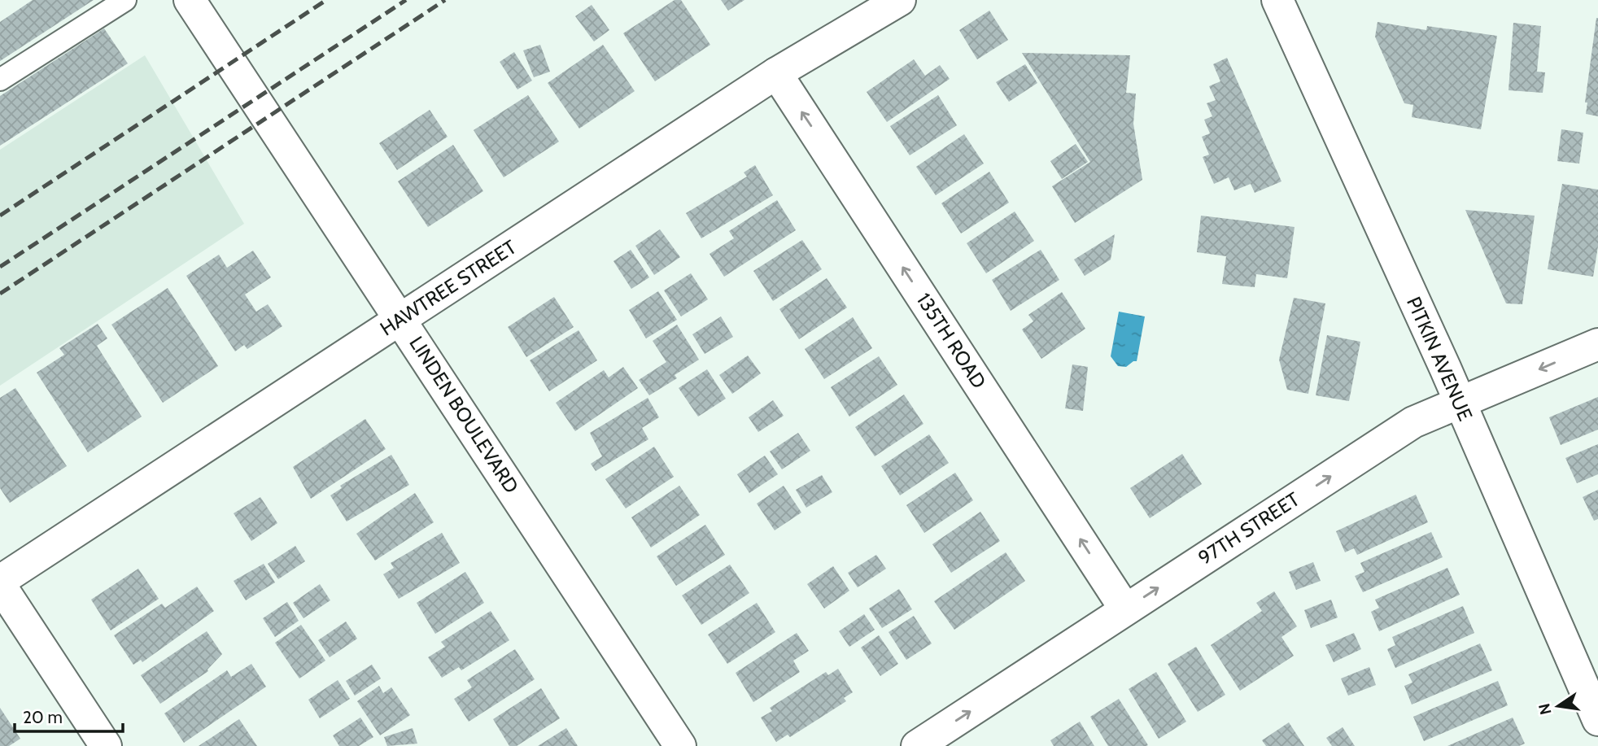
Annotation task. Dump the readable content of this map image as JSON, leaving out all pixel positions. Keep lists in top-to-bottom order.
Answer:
{
  "streets": {
    "street": [
      "HAWTREE STREET",
      "135TH ROAD",
      "PITKIN AVENUE",
      "LINDEN BOULEVARD",
      "97TH STREET"
    ]
  },
  "crossings": [
    ["HAWTREE STREET", "135TH ROAD"],
    ["HAWTREE STREET", "LINDEN BOULEVARD"],
    ["135TH ROAD", "97TH STREET"],
    ["PITKIN AVENUE", "97TH STREET"]
  ],
  "one_way": ["135TH ROAD"],
  "scale_bar": "20 m",
  "north": "left"
}
